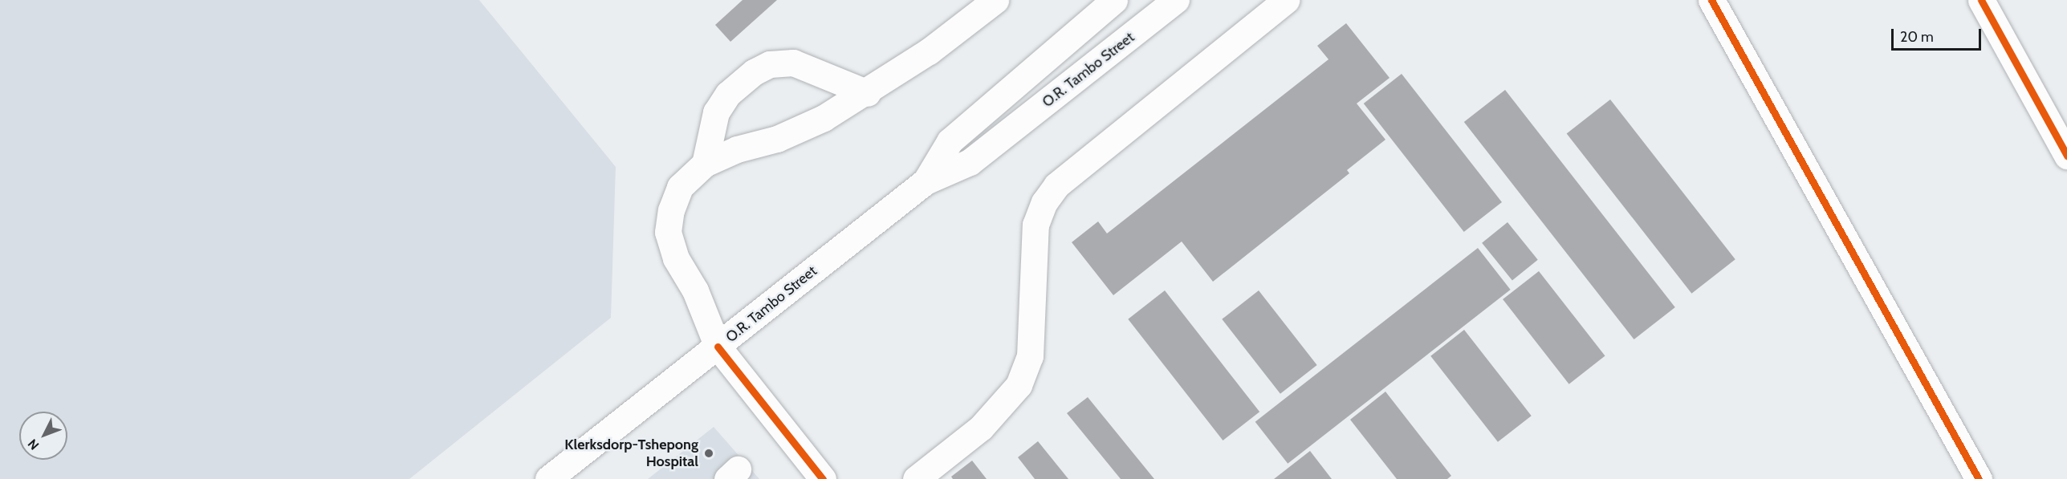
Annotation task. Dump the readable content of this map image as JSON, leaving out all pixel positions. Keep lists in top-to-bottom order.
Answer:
{
  "streets": {
    "main road": ["O.R. Tambo Street"]
  },
  "places": ["Klerksdorp-Tshepong Hospital"],
  "scale_bar": "20 m",
  "north": "bottom left"
}
